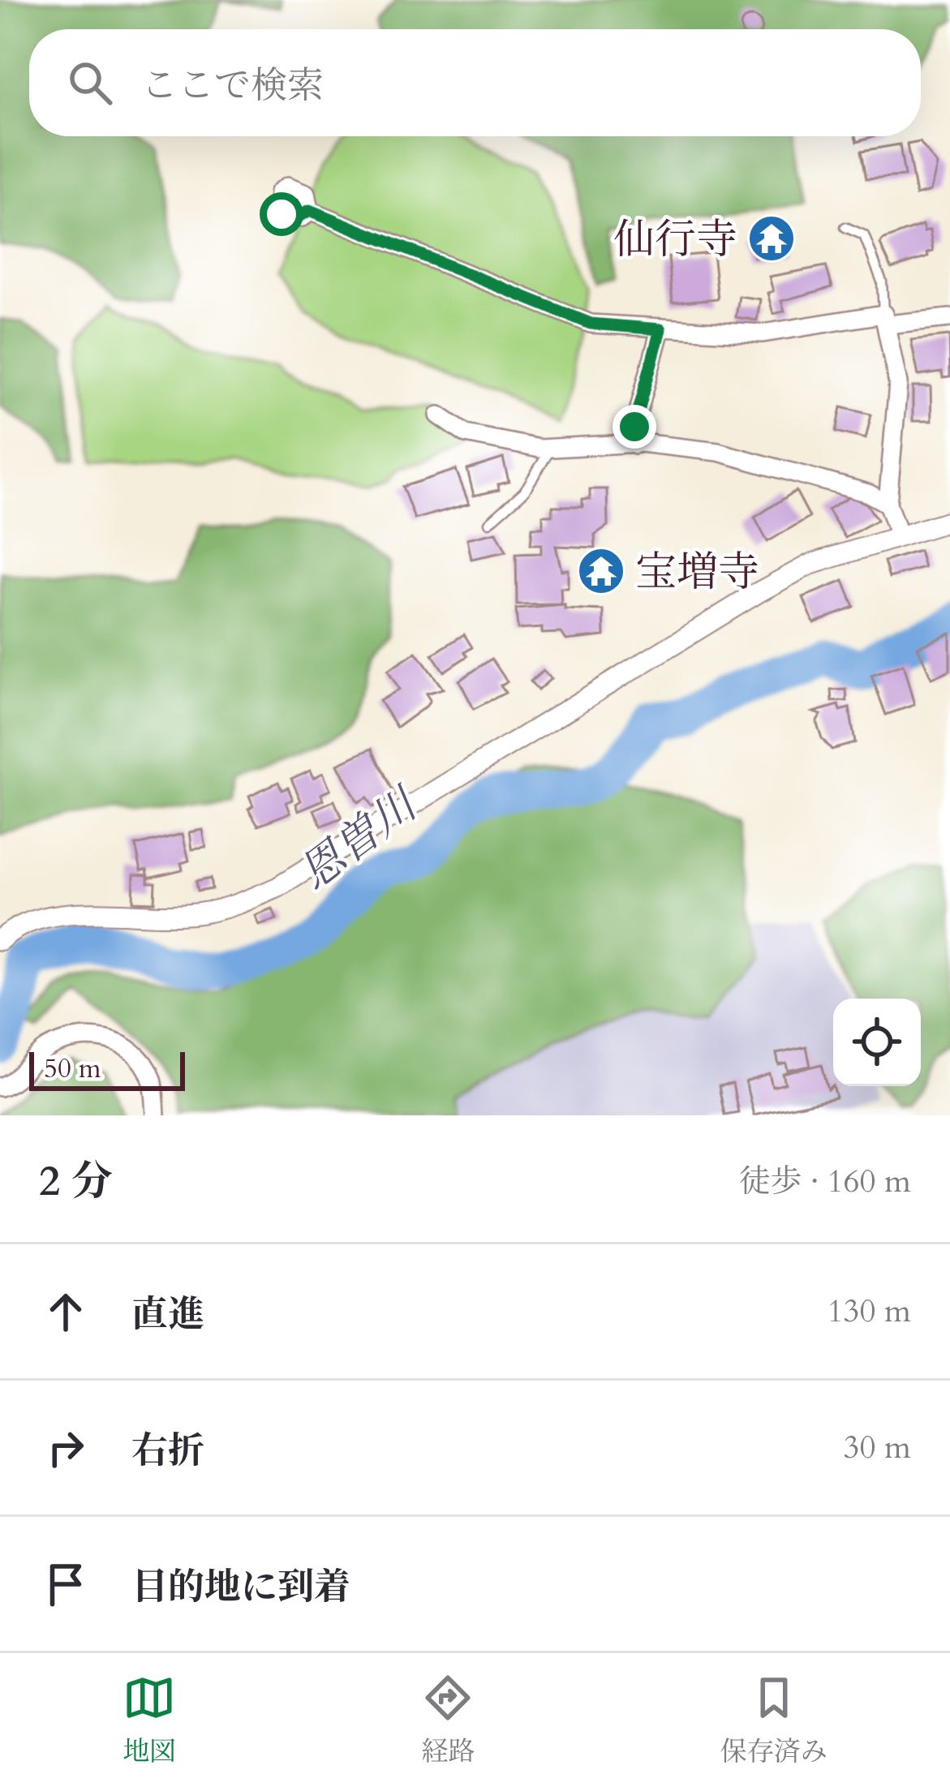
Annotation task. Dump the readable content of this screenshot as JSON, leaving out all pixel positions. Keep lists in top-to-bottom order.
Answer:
{
  "water": ["恩曽川"],
  "places": {
    "temple": ["仙行寺", "宝増寺"]
  },
  "scale_bar": "50 m",
  "page": {
    "search": "ここで検索",
    "scale": "50 m",
    "heading": ["2 分", "徒歩 · 160 m"],
    "list": [
      ["直進", "130 m"],
      ["右折", "30 m"],
      "目的地に到着"
    ],
    "nav": ["地図", "経路", "保存済み"]
  }
}
